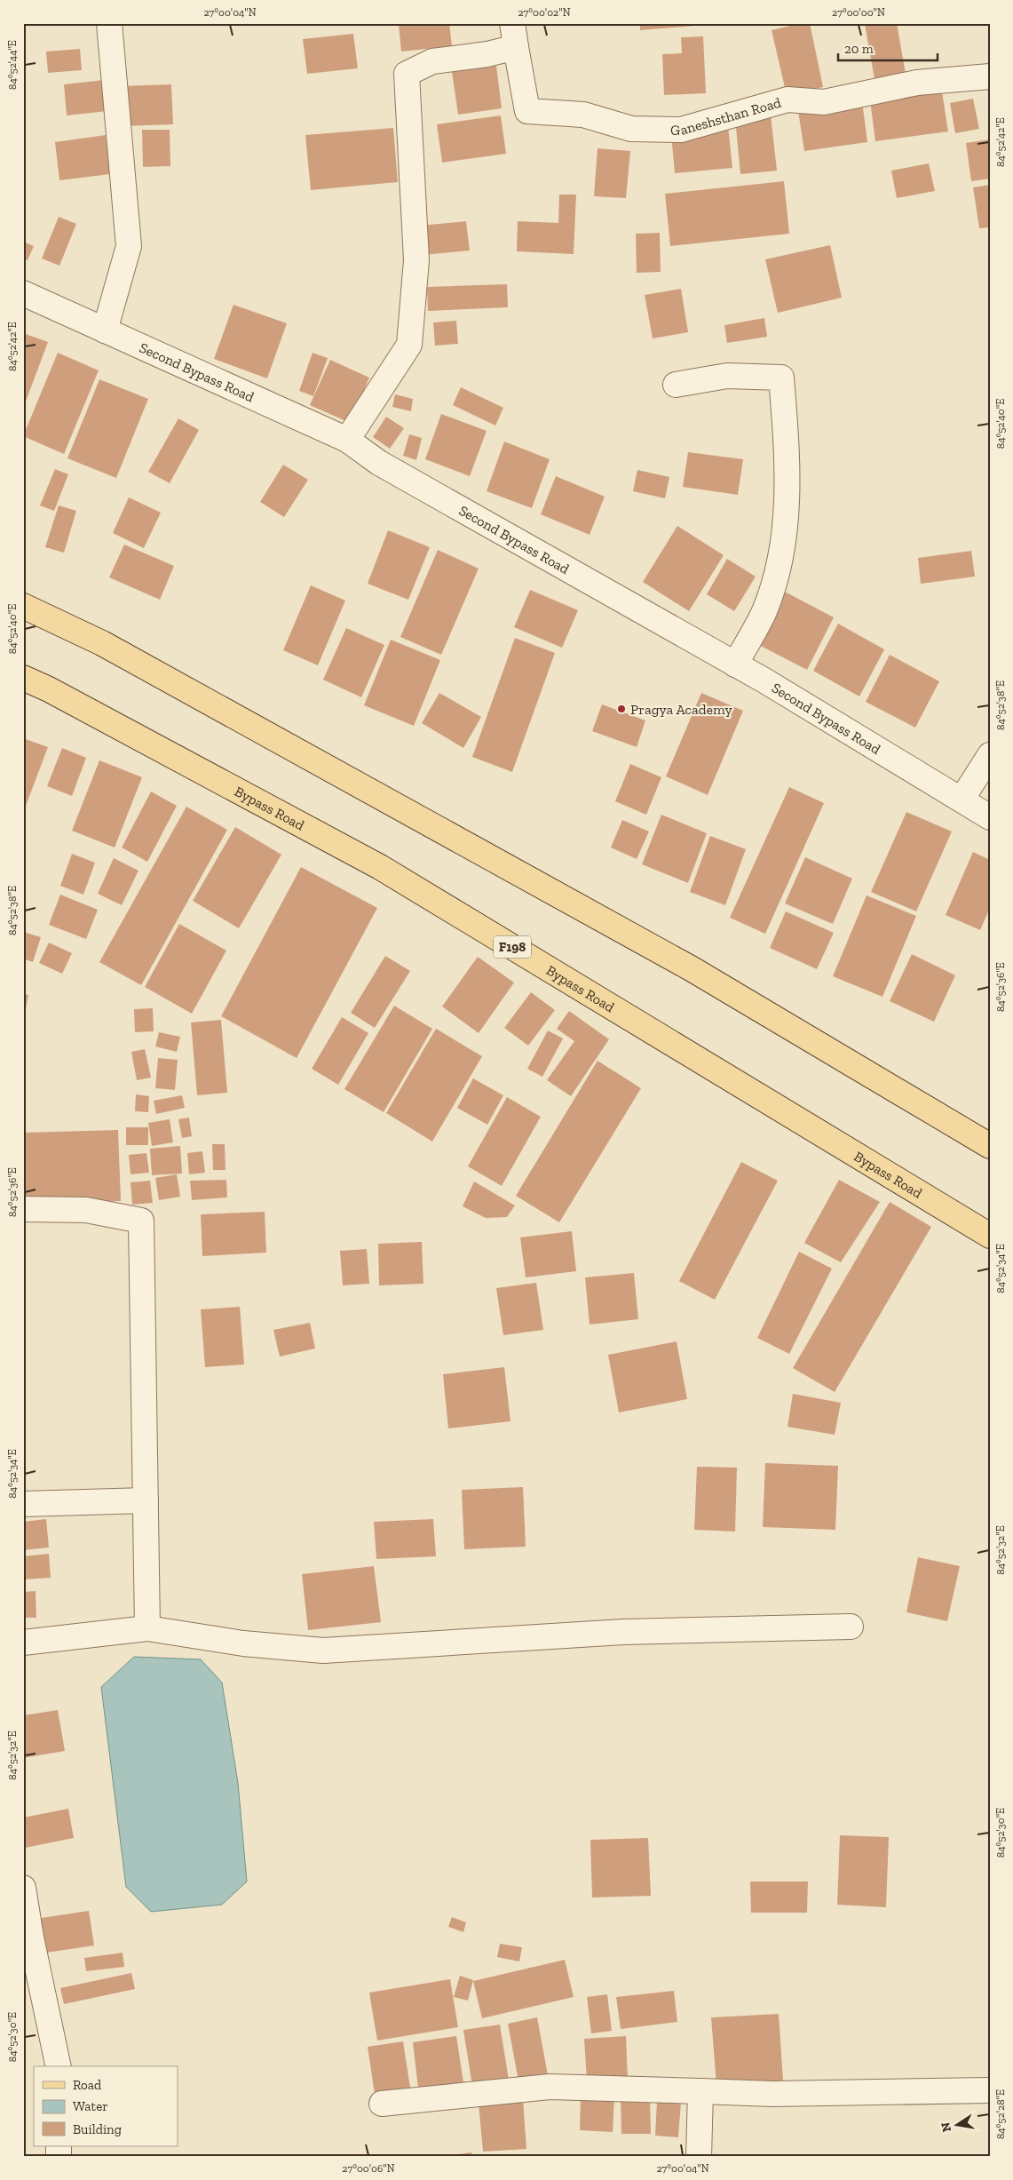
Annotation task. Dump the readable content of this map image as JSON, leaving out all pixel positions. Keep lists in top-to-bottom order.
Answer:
{
  "streets": {
    "main road": ["Bypass Road", "F198"],
    "street": ["Ganeshsthan Road", "Second Bypass Road"]
  },
  "places": ["Pragya Academy"],
  "legend": ["Road", "Water", "Building"],
  "scale_bar": "20 m",
  "north": "left",
  "coordinates": [
    "27°00'04\"N",
    "27°00'02\"N",
    "27°00'00\"N",
    "84°52'44\"E",
    "84°52'42\"E",
    "84°52'40\"E",
    "84°52'38\"E",
    "84°52'36\"E",
    "84°52'34\"E",
    "84°52'32\"E",
    "84°52'30\"E",
    "84°52'28\"E",
    "27°00'06\"N"
  ]
}
